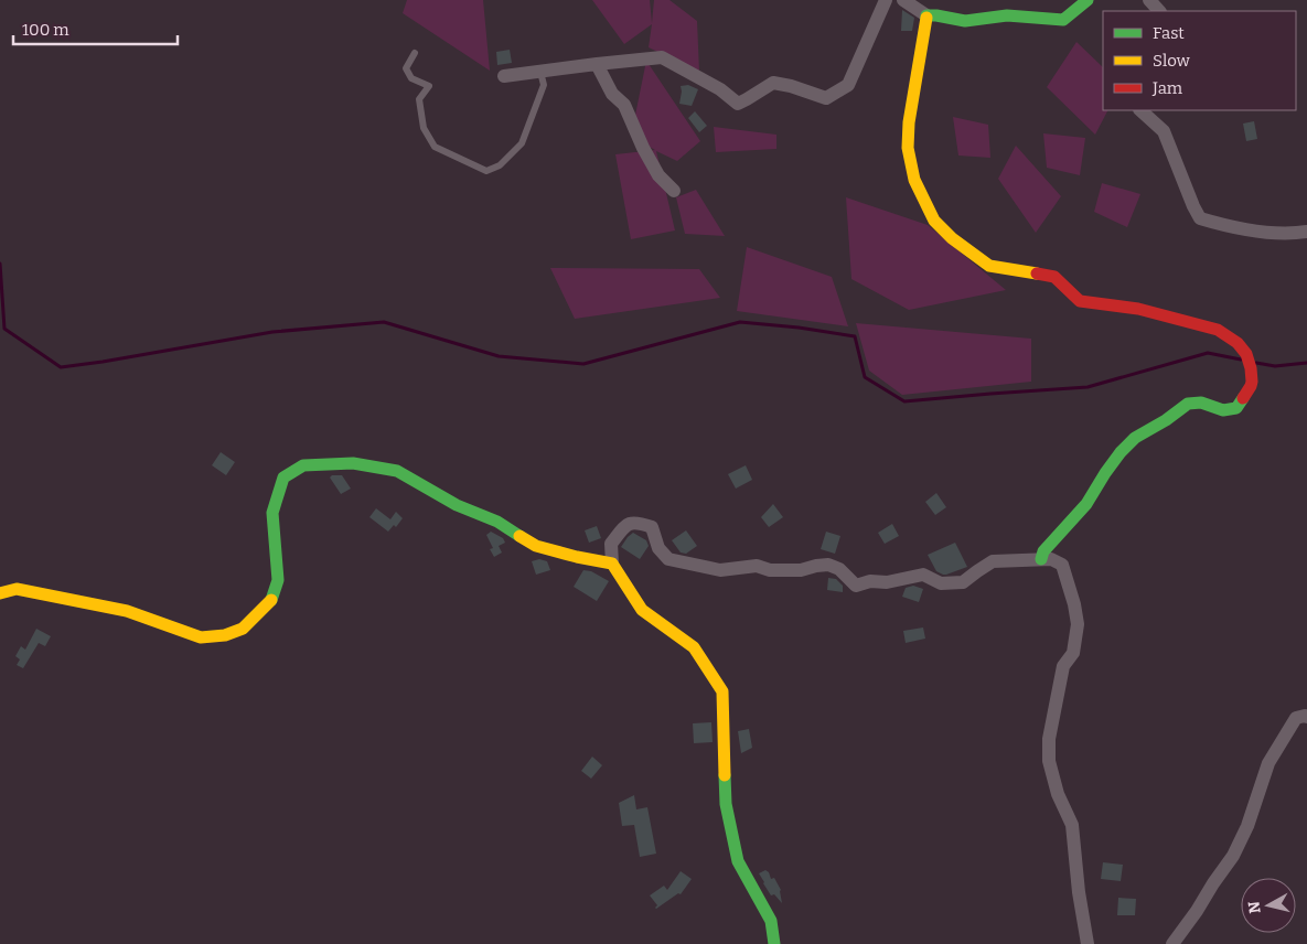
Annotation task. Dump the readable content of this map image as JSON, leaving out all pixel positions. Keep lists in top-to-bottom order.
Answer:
{
  "legend": ["Fast", "Slow", "Jam"],
  "scale_bar": "100 m",
  "north": "left"
}
